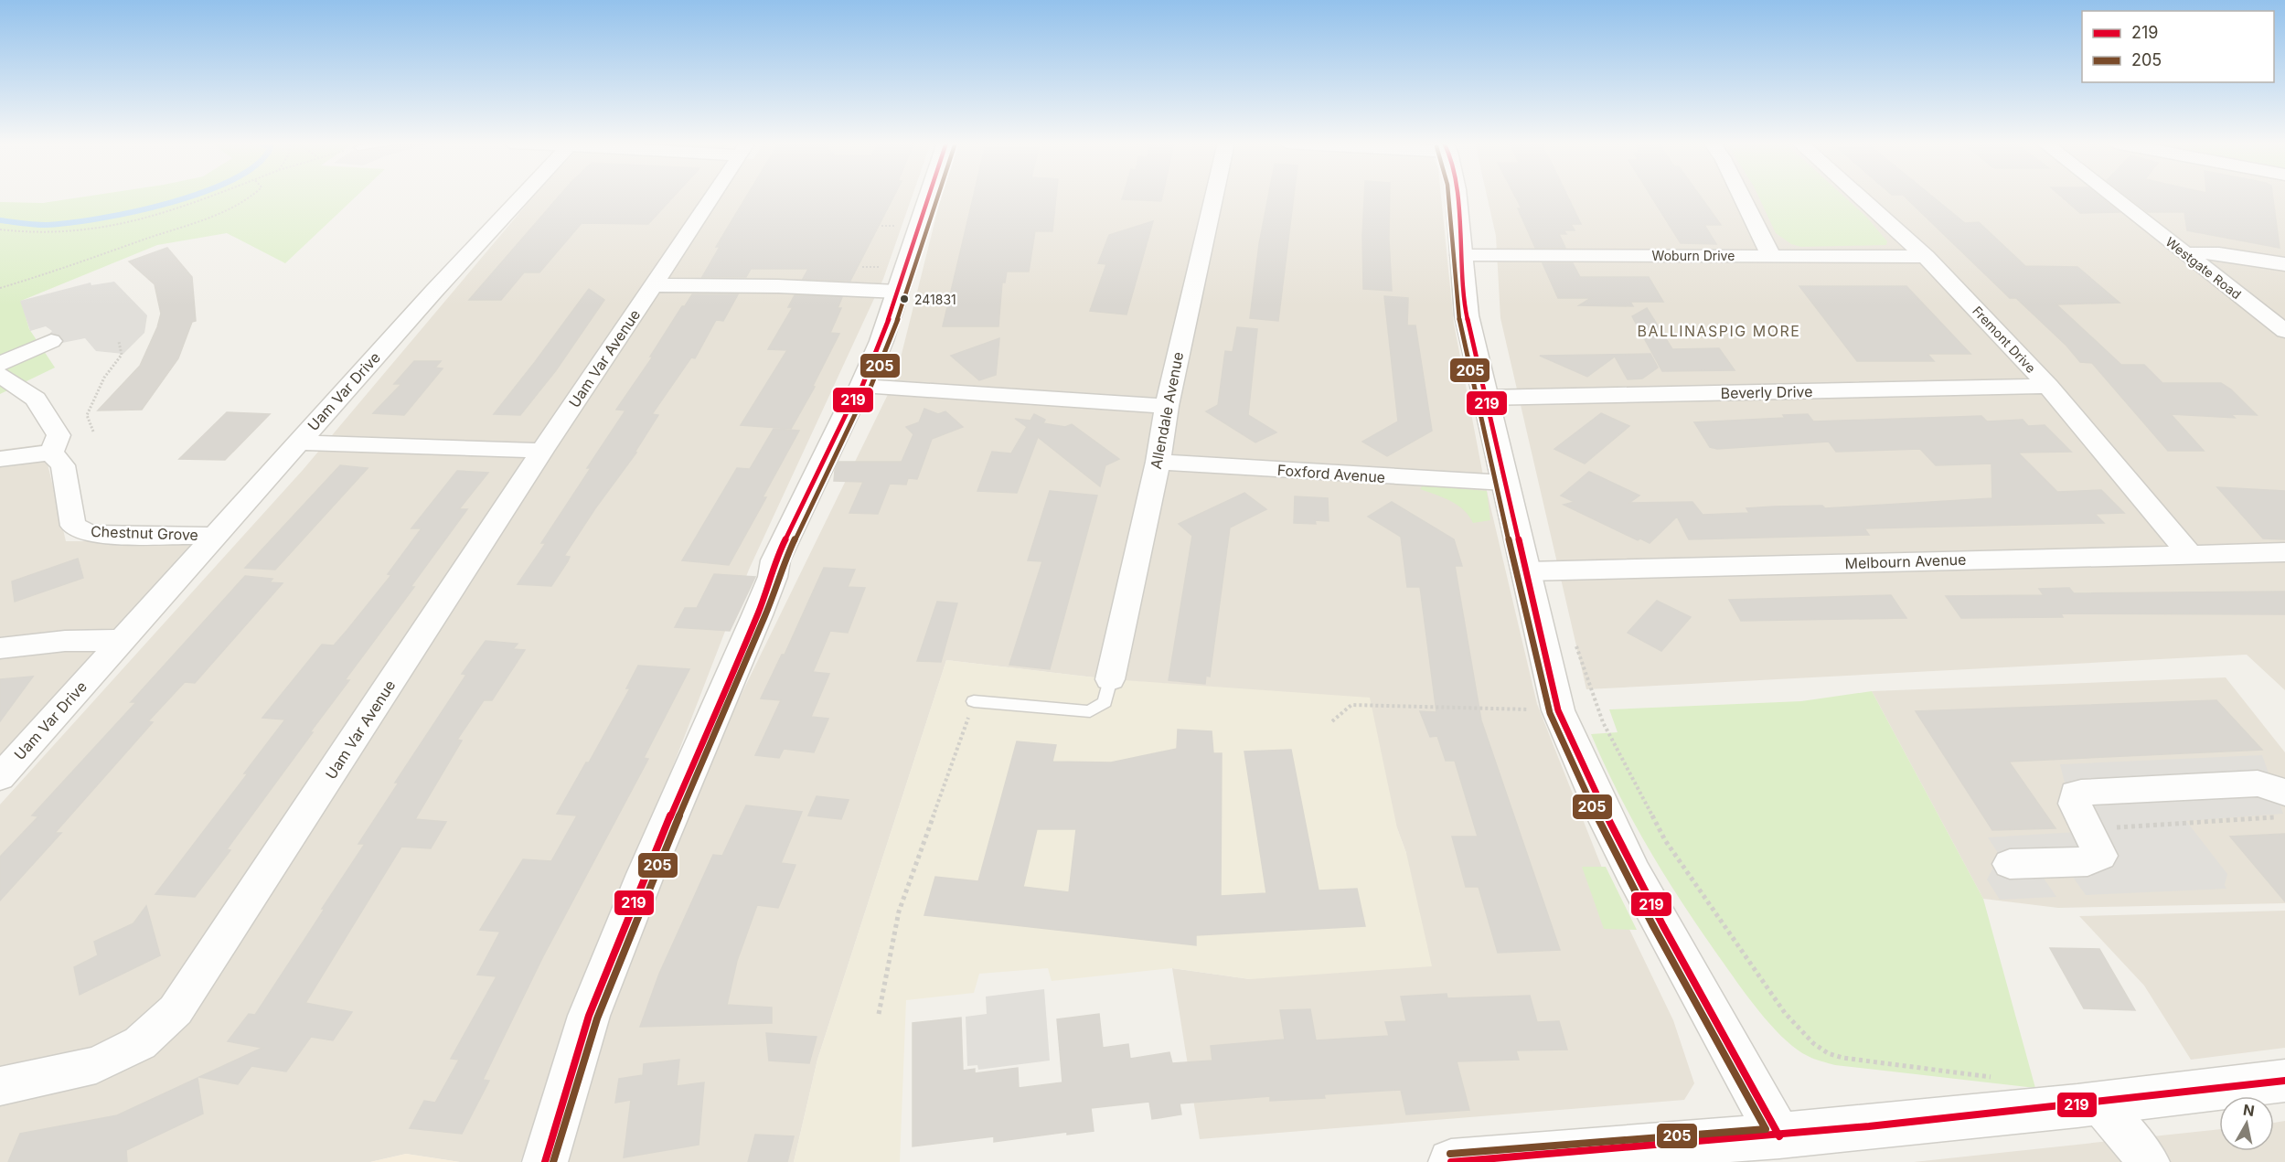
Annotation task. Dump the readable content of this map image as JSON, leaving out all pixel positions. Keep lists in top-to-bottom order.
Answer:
{
  "streets": {
    "street": [
      "Woburn Drive",
      "Westgate Road",
      "Fremont Drive",
      "Uam Var Avenue",
      "Uam Var Drive",
      "Beverly Drive",
      "Allendale Avenue",
      "Foxford Avenue",
      "Chestnut Grove",
      "Melbourn Avenue"
    ]
  },
  "crossings": [
    ["Woburn Drive", "Fremont Drive"],
    ["Fremont Drive", "Beverly Drive"],
    ["Fremont Drive", "Melbourn Avenue"],
    ["Uam Var Drive", "Chestnut Grove"],
    ["Allendale Avenue", "Foxford Avenue"]
  ],
  "districts": ["BALLINASPIG MORE"],
  "places": ["241831"],
  "lines": ["transit line 219", "transit line 205"],
  "legend": ["219", "205"],
  "north": "top"
}
